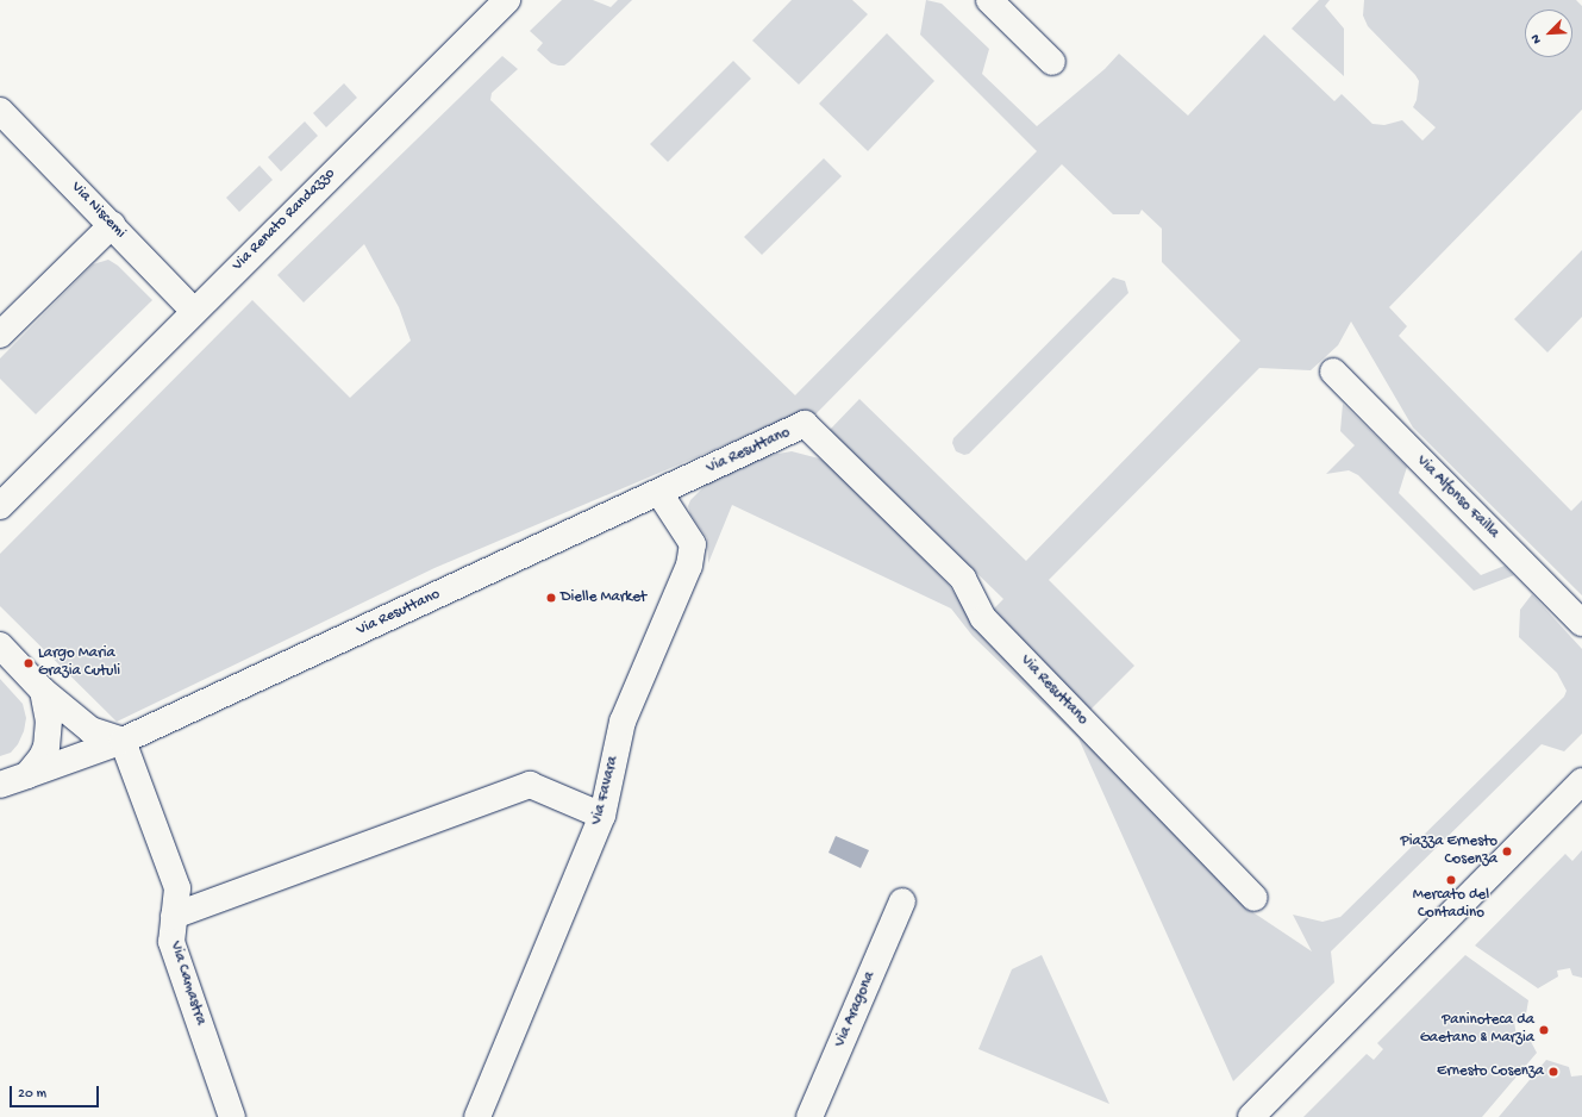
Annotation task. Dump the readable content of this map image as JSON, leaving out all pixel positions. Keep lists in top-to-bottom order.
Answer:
{
  "streets": {
    "street": [
      "Via Niscemi",
      "Via Renato Randazzo",
      "Via Resuttano",
      "Via Alfonso Failla",
      "Via Favara",
      "Via Camastra",
      "Via Aragona"
    ]
  },
  "crossings": [
    ["Via Niscemi", "Via Renato Randazzo"],
    ["Via Resuttano", "Via Favara"],
    ["Via Resuttano", "Via Camastra"]
  ],
  "places": [
    "Dielle Market",
    "Largo Maria Grazia Cutuli",
    "Piazza Ernesto Cosenza",
    "Mercato del Contadino",
    "Paninoteca da Gaetano & Marzia",
    "Ernesto Cosenza"
  ],
  "scale_bar": "20 m",
  "north": "bottom left"
}
